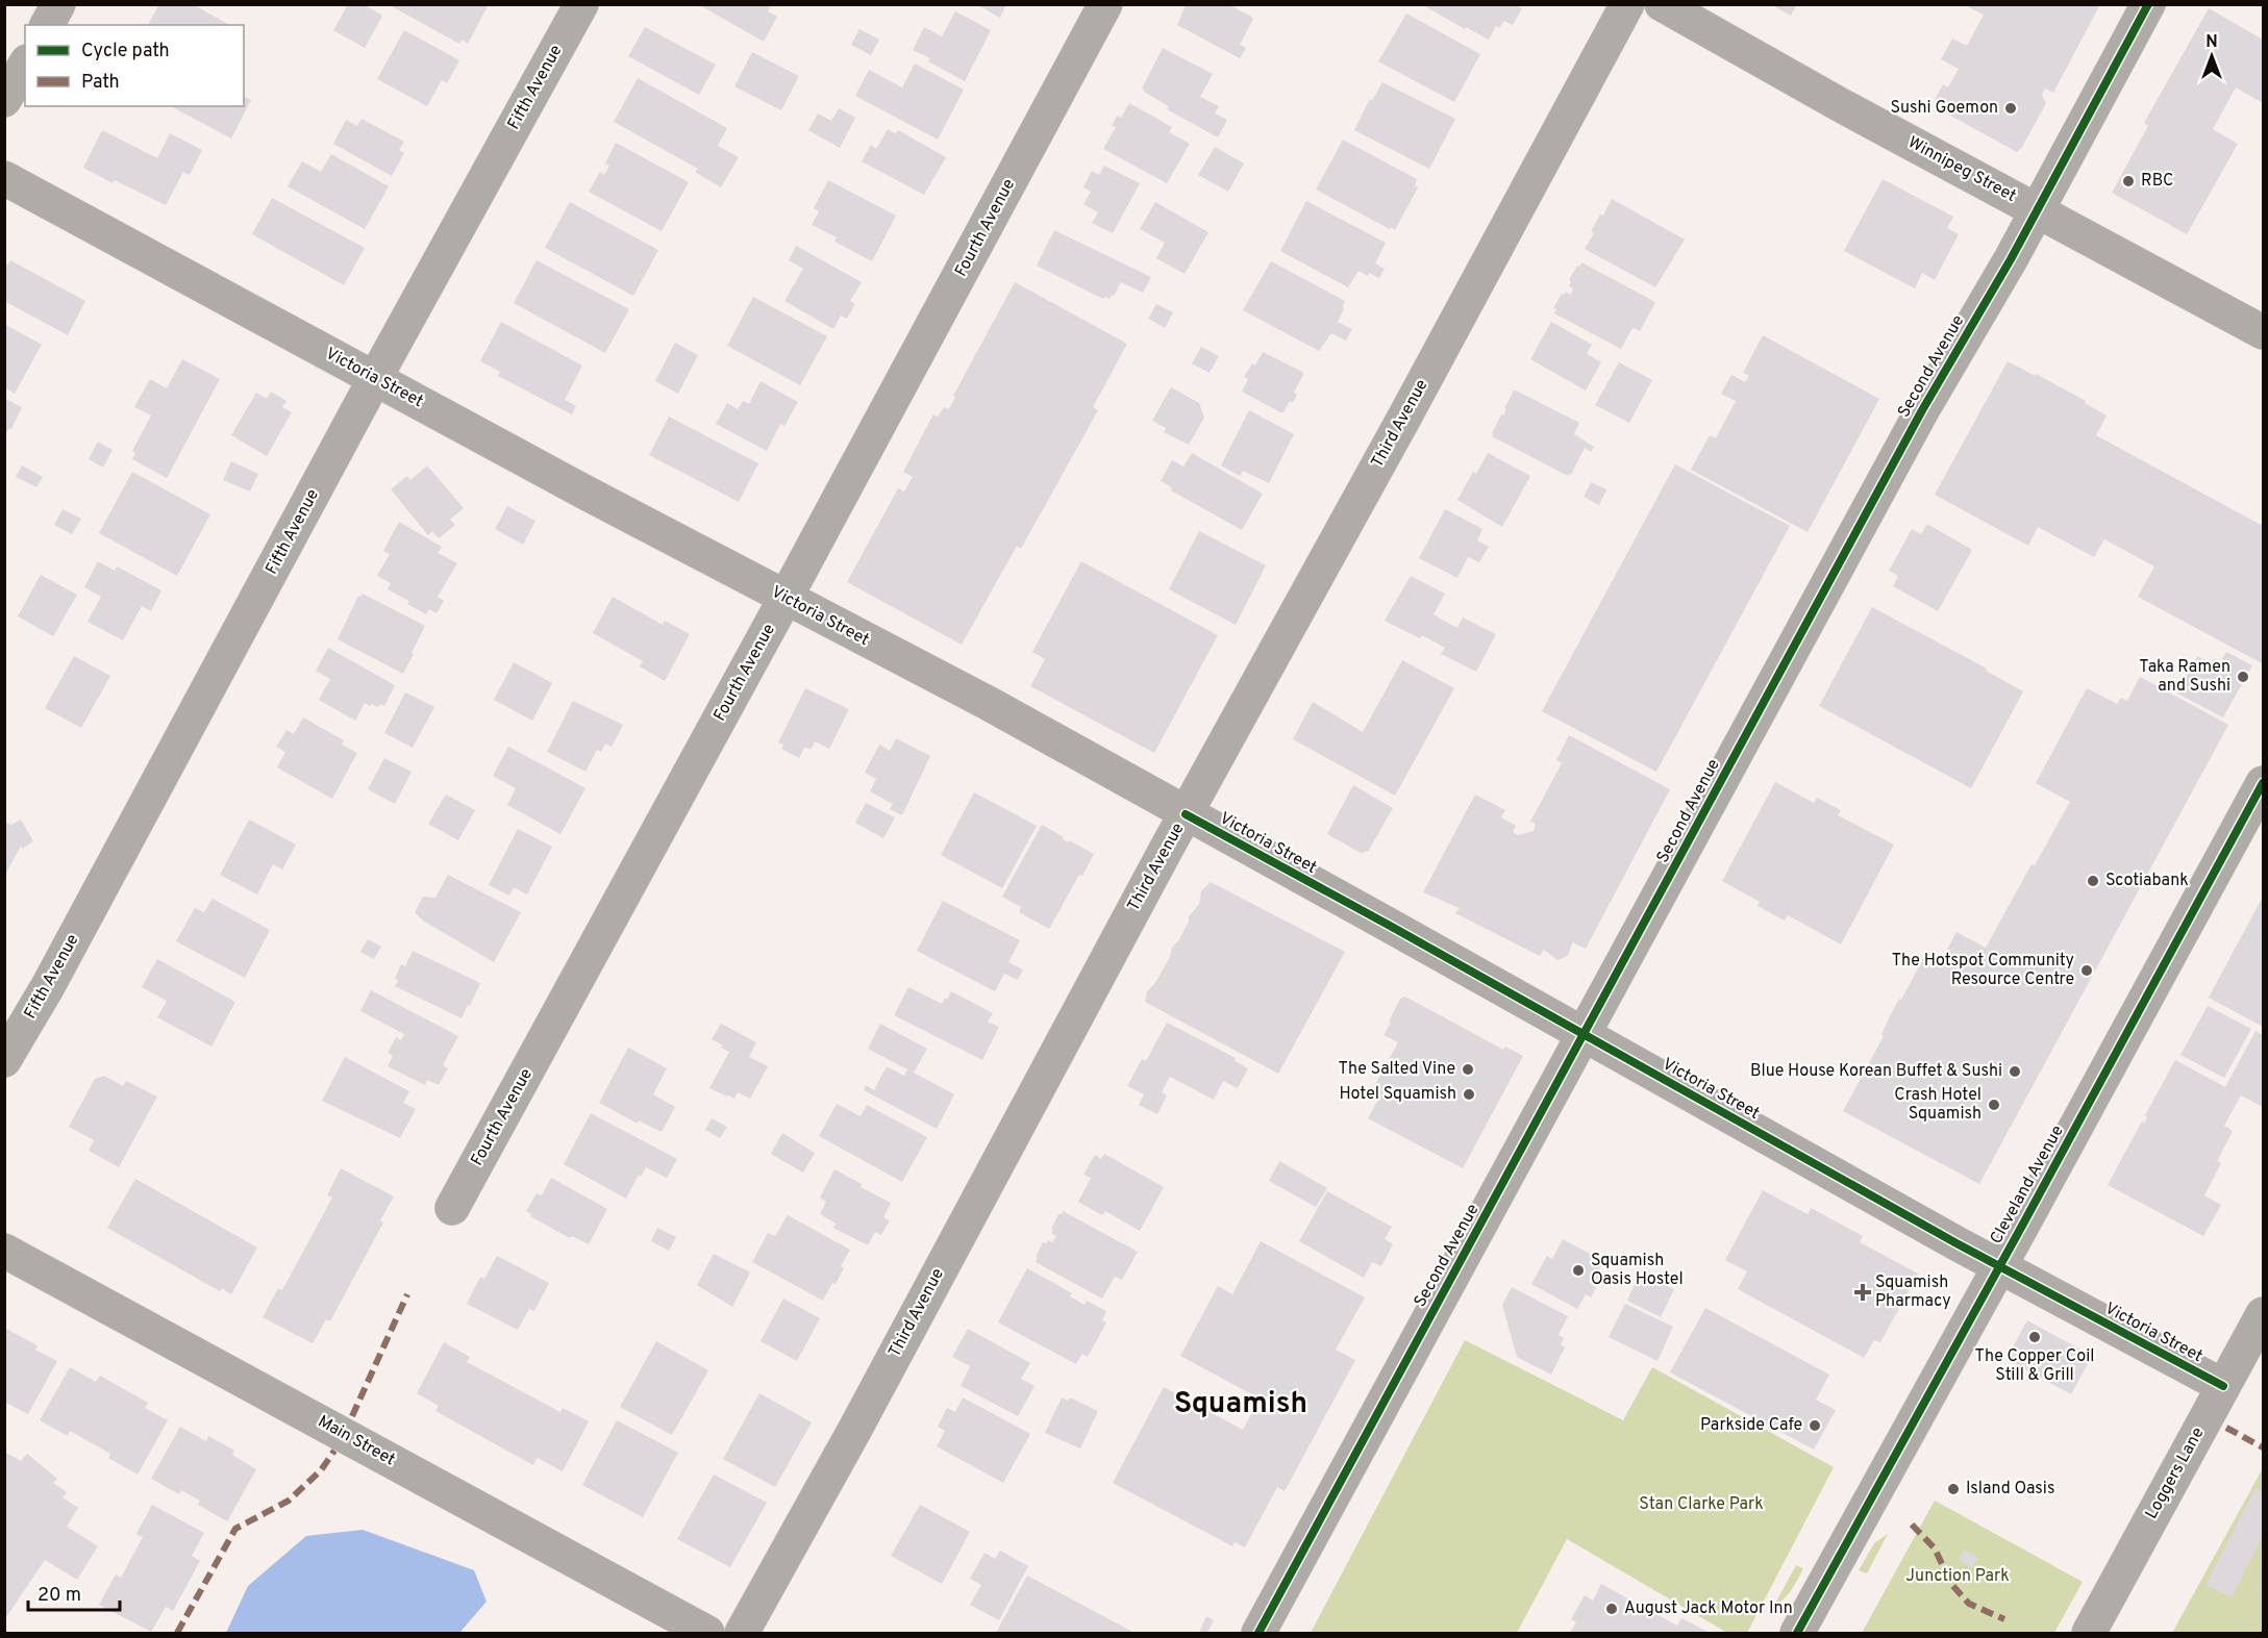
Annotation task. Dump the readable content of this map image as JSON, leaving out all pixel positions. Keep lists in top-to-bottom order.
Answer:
{
  "streets": {
    "street": [
      "Fifth Avenue",
      "Winnipeg Street",
      "Fourth Avenue",
      "Second Avenue",
      "Victoria Street",
      "Third Avenue",
      "Cleveland Avenue",
      "Main Street",
      "Loggers Lane"
    ]
  },
  "crossings": [
    ["Fifth Avenue", "Victoria Street"],
    ["Winnipeg Street", "Second Avenue"],
    ["Fourth Avenue", "Victoria Street"],
    ["Second Avenue", "Victoria Street"],
    ["Victoria Street", "Third Avenue"],
    ["Victoria Street", "Cleveland Avenue"],
    ["Victoria Street", "Loggers Lane"]
  ],
  "districts": ["Squamish"],
  "parks": ["Stan Clarke Park", "Junction Park"],
  "places": {
    "other": [
      "Sushi Goemon",
      "RBC",
      "Taka Ramen and Sushi",
      "Scotiabank",
      "The Hotspot Community Resource Centre",
      "The Salted Vine",
      "Blue House Korean Buffet & Sushi",
      "Hotel Squamish",
      "Crash Hotel Squamish",
      "Squamish Oasis Hostel",
      "The Copper Coil Still & Grill",
      "Parkside Cafe",
      "Island Oasis",
      "August Jack Motor Inn"
    ],
    "health": ["Squamish Pharmacy"]
  },
  "legend": ["Cycle path", "Path"],
  "scale_bar": "20 m",
  "north": "top"
}
